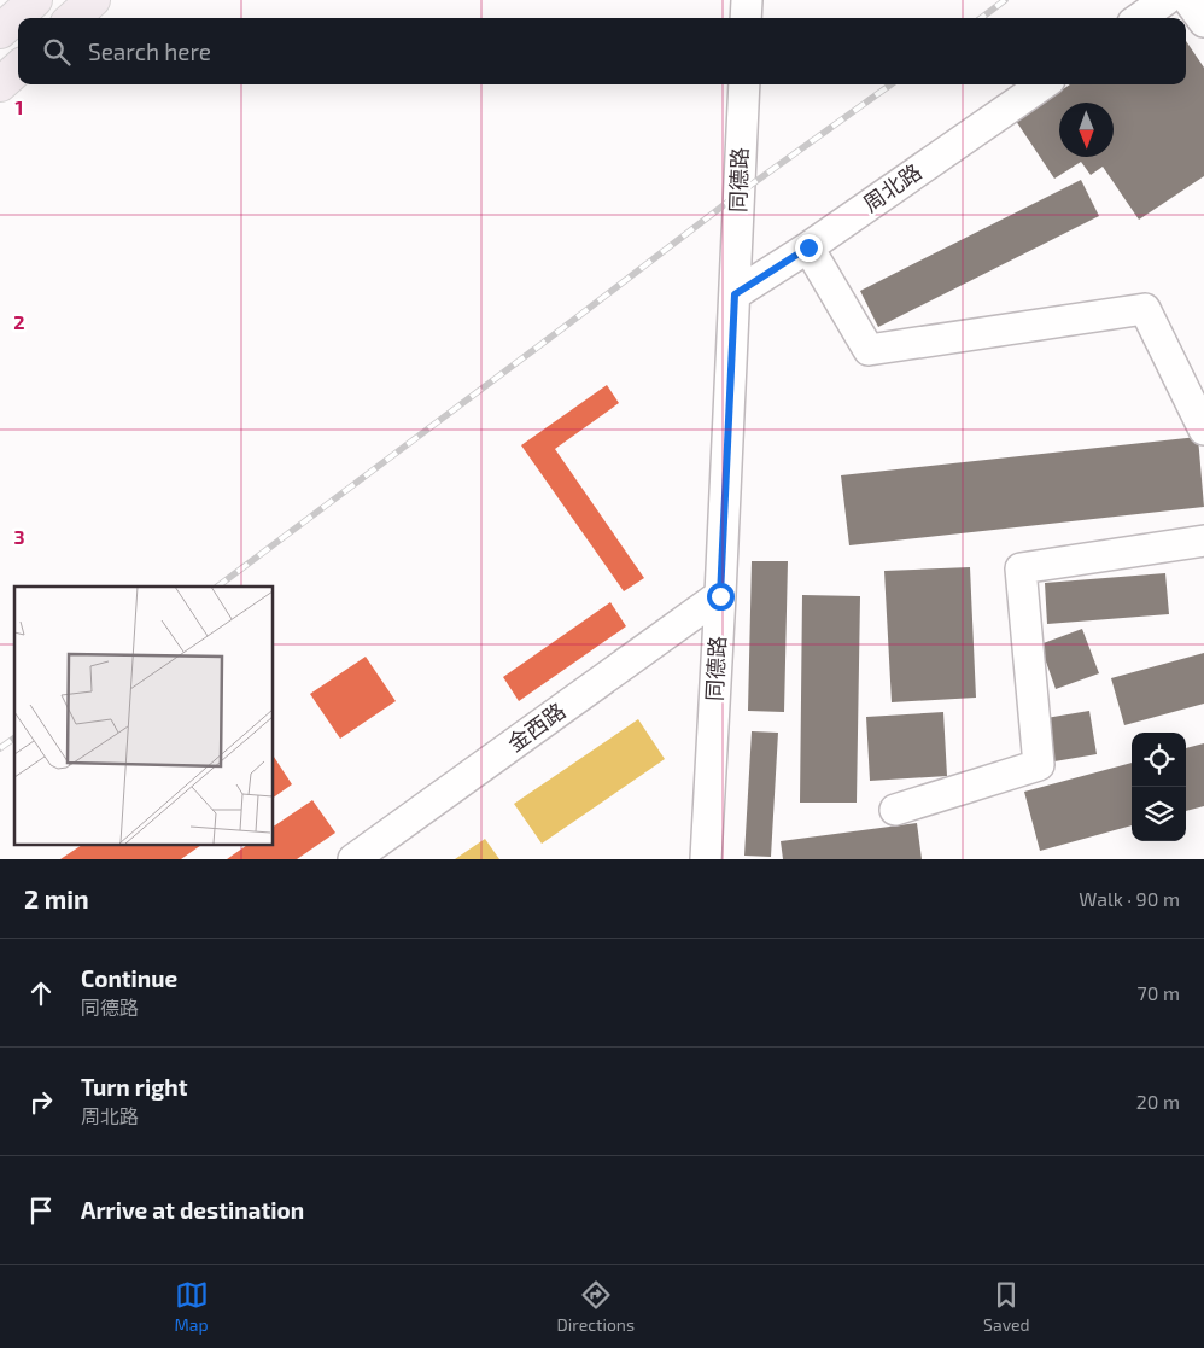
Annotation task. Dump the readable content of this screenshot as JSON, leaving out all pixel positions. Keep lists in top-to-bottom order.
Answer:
{
  "streets": {
    "street": ["同德路", "周北路", "金西路"]
  },
  "crossings": [
    ["同德路", "周北路"],
    ["同德路", "金西路"]
  ],
  "north": "bottom",
  "page": {
    "search": "Search here",
    "heading": ["2 min", "Walk · 90 m"],
    "list": [
      ["Continue", "同德路", "70 m"],
      ["Turn right", "周北路", "20 m"],
      "Arrive at destination"
    ],
    "nav": ["Map", "Directions", "Saved"]
  },
  "grid": {
    "rows": ["1", "2", "3"]
  }
}
